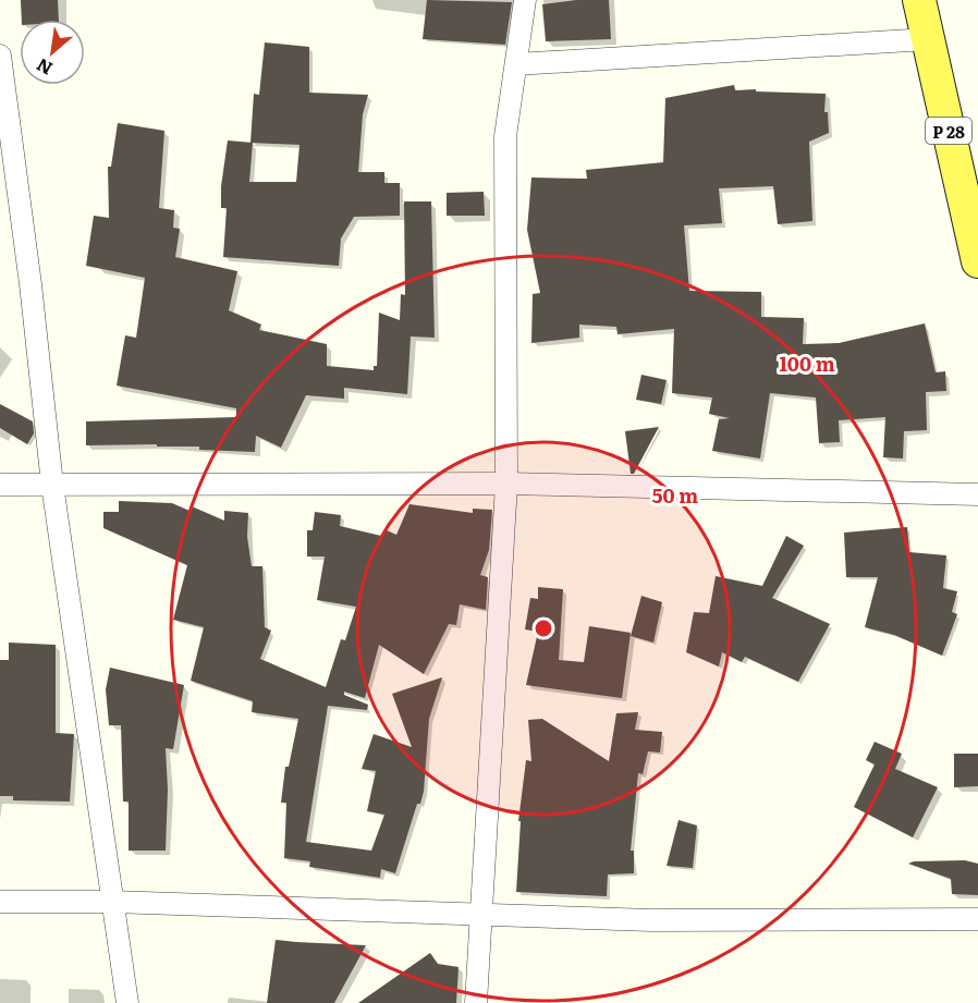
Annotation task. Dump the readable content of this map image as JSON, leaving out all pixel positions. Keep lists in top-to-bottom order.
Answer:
{
  "streets": {
    "main road": ["P 28"]
  },
  "north": "bottom left",
  "rings": ["100 m", "50 m"]
}
